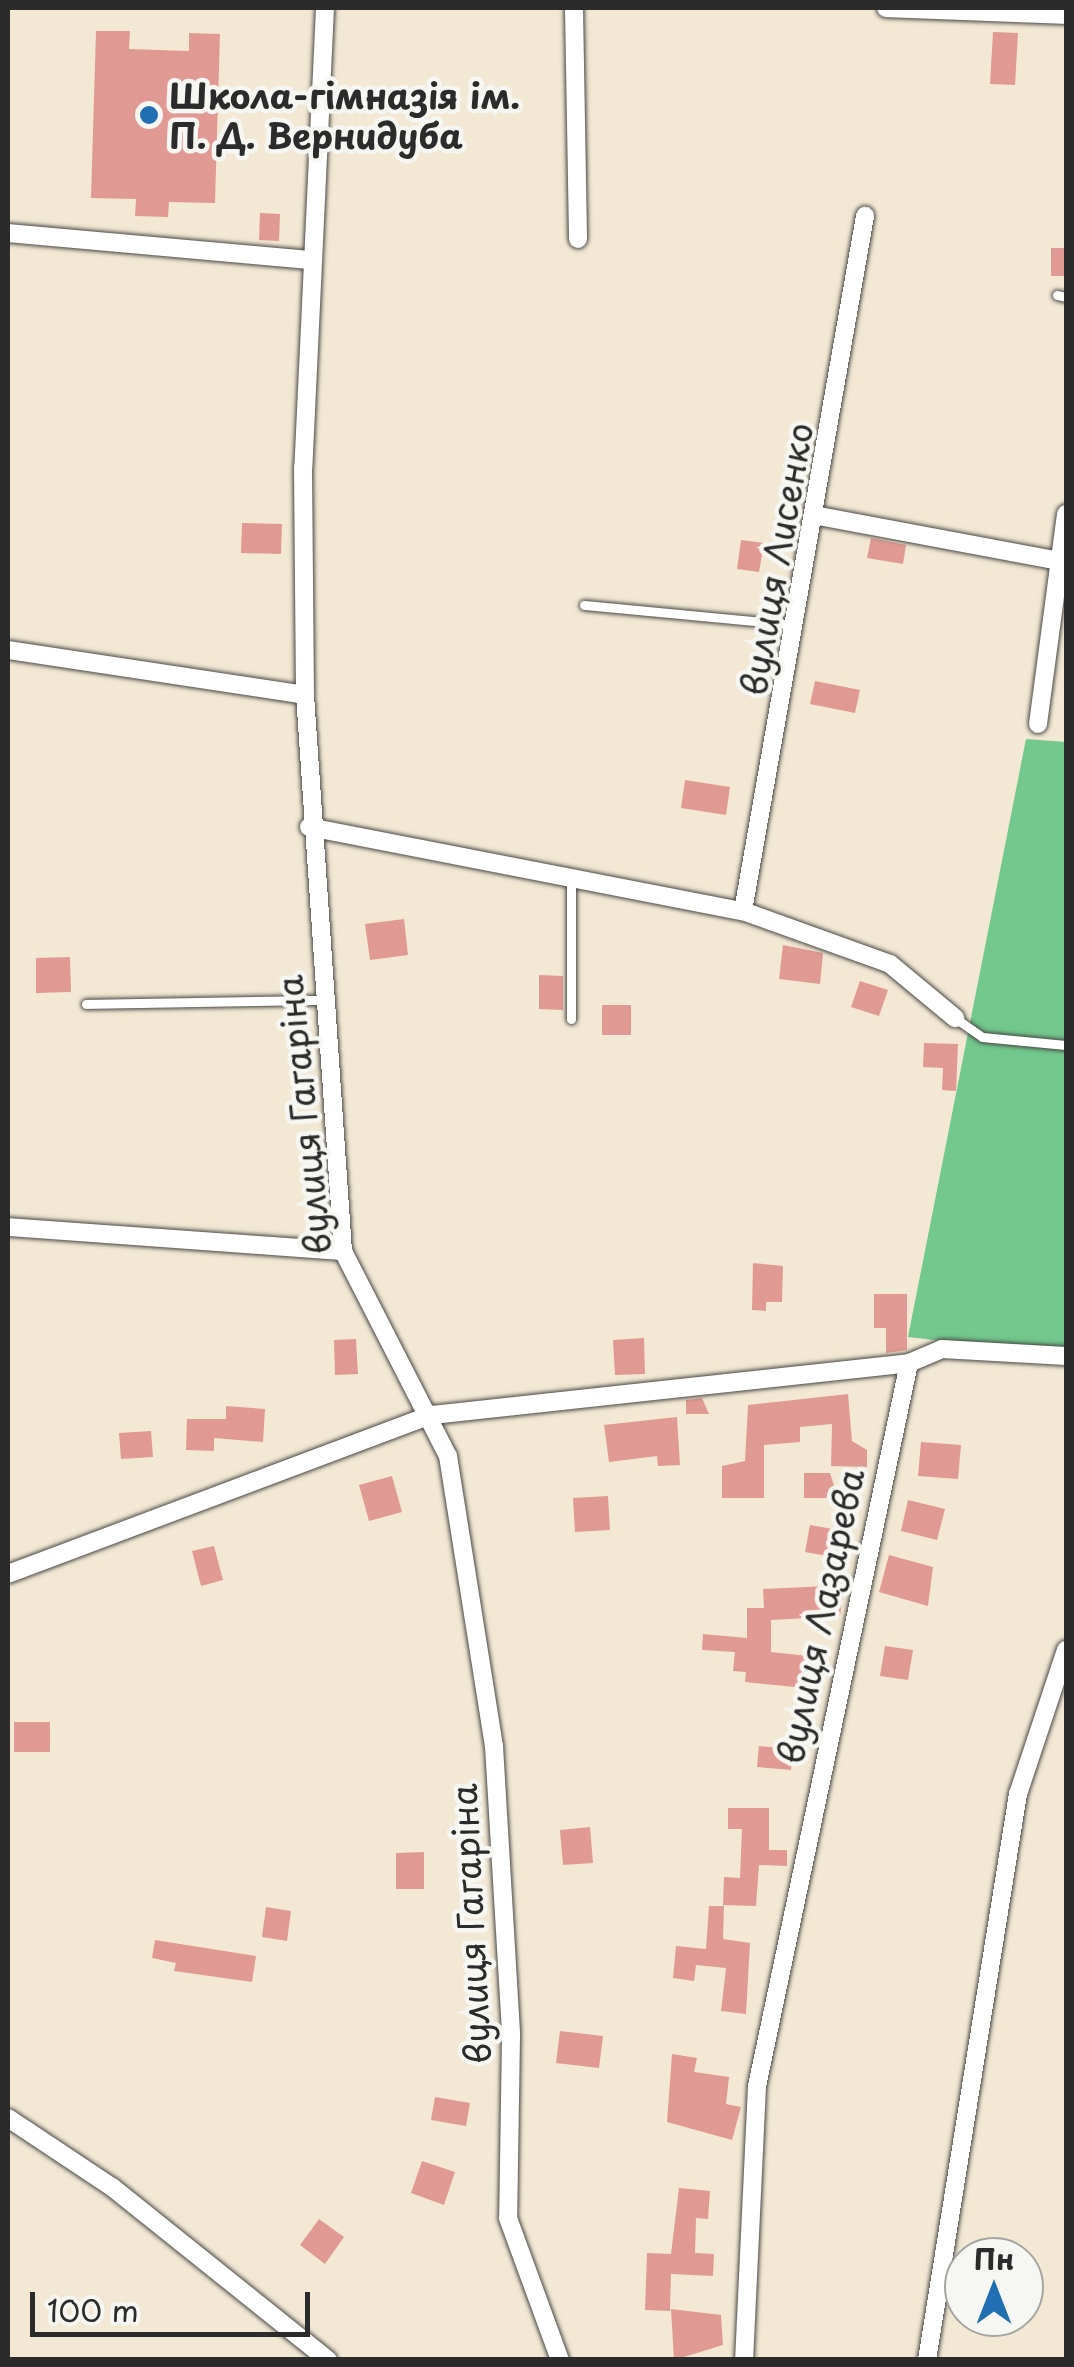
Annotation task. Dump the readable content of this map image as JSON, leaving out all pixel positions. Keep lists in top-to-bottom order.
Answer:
{
  "streets": {
    "street": ["вулиця Лисенко", "вулиця Гагаріна", "вулиця Лазарева"]
  },
  "places": ["Школа-гімназія ім. П. Д. Вернидуба"],
  "scale_bar": "100 m",
  "north": "top"
}
